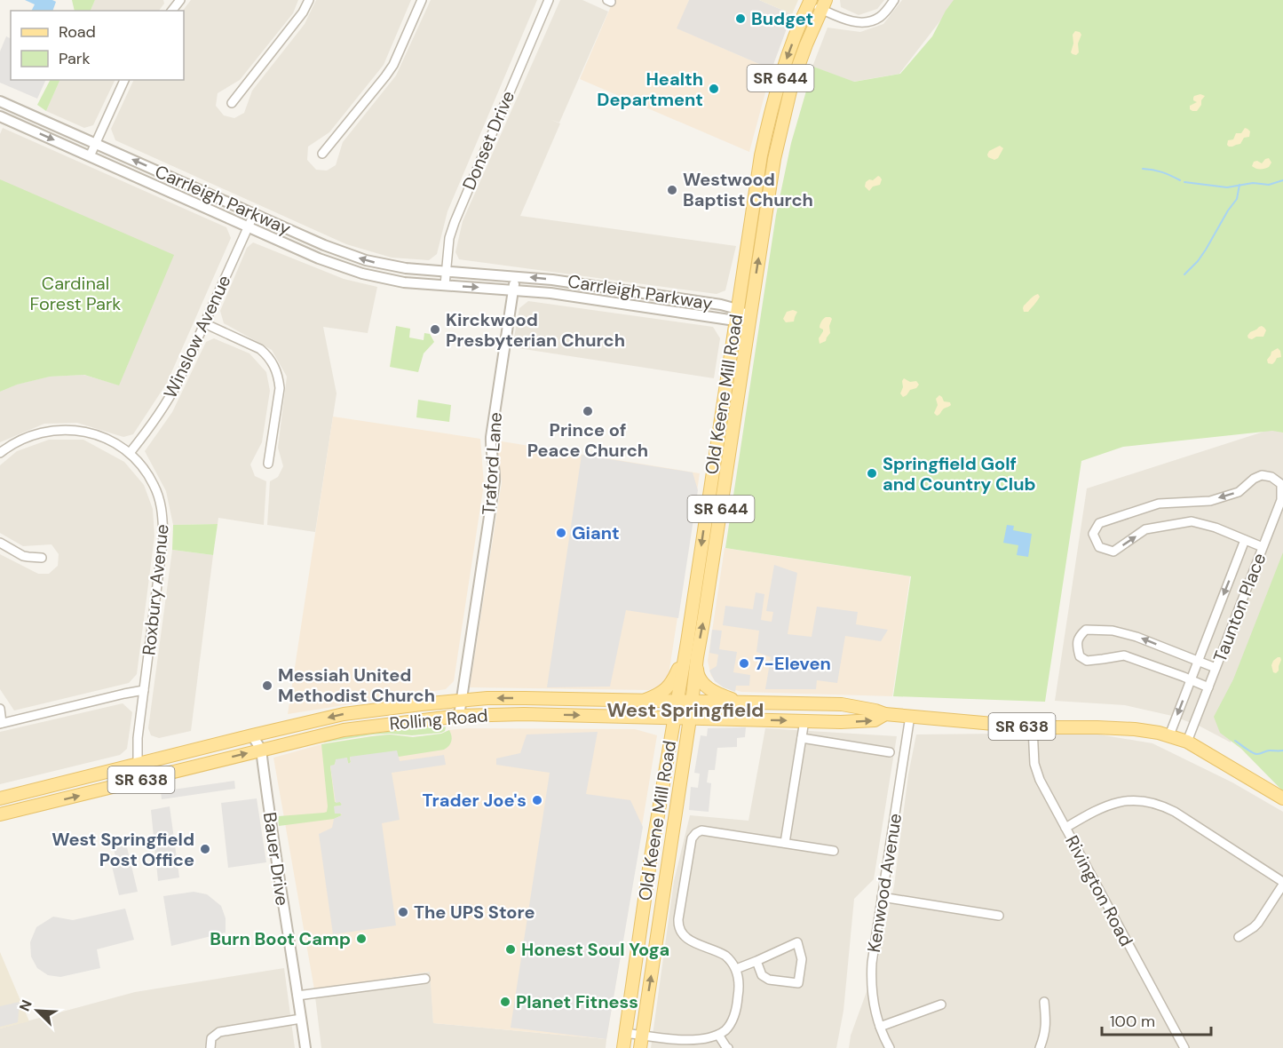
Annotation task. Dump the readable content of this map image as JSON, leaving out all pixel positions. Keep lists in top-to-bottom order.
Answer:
{
  "streets": {
    "main road": [
      "SR 644",
      "Old Keene Mill Road",
      "Rolling Road",
      "SR 638"
    ],
    "street": [
      "Donset Drive",
      "Carrleigh Parkway",
      "Winslow Avenue",
      "Traford Lane",
      "Roxbury Avenue",
      "Taunton Place",
      "Bauer Drive",
      "Kenwood Avenue",
      "Rivington Road"
    ]
  },
  "crossings": [
    ["Donset Drive", "Carrleigh Parkway"],
    ["Carrleigh Parkway", "Winslow Avenue"],
    ["Carrleigh Parkway", "Old Keene Mill Road"],
    ["Carrleigh Parkway", "Traford Lane"],
    ["Winslow Avenue", "Roxbury Avenue"],
    ["Old Keene Mill Road", "Rolling Road"],
    ["Traford Lane", "Rolling Road"],
    ["Roxbury Avenue", "Rolling Road"],
    ["Taunton Place", "Rolling Road"],
    ["Rolling Road", "Bauer Drive"],
    ["Rolling Road", "Kenwood Avenue"],
    ["Rolling Road", "Rivington Road"]
  ],
  "districts": ["West Springfield"],
  "parks": ["Cardinal Forest Park"],
  "places": [
    "Budget",
    "Health Department",
    "Westwood Baptist Church",
    "Kirckwood Presbyterian Church",
    "Prince of Peace Church",
    "Springfield Golf and Country Club",
    "Giant",
    "7-Eleven",
    "Messiah United Methodist Church",
    "Trader Joe's",
    "West Springfield Post Office",
    "The UPS Store",
    "Burn Boot Camp",
    "Honest Soul Yoga",
    "Planet Fitness"
  ],
  "legend": ["Road", "Park"],
  "scale_bar": "100 m",
  "north": "top left"
}
